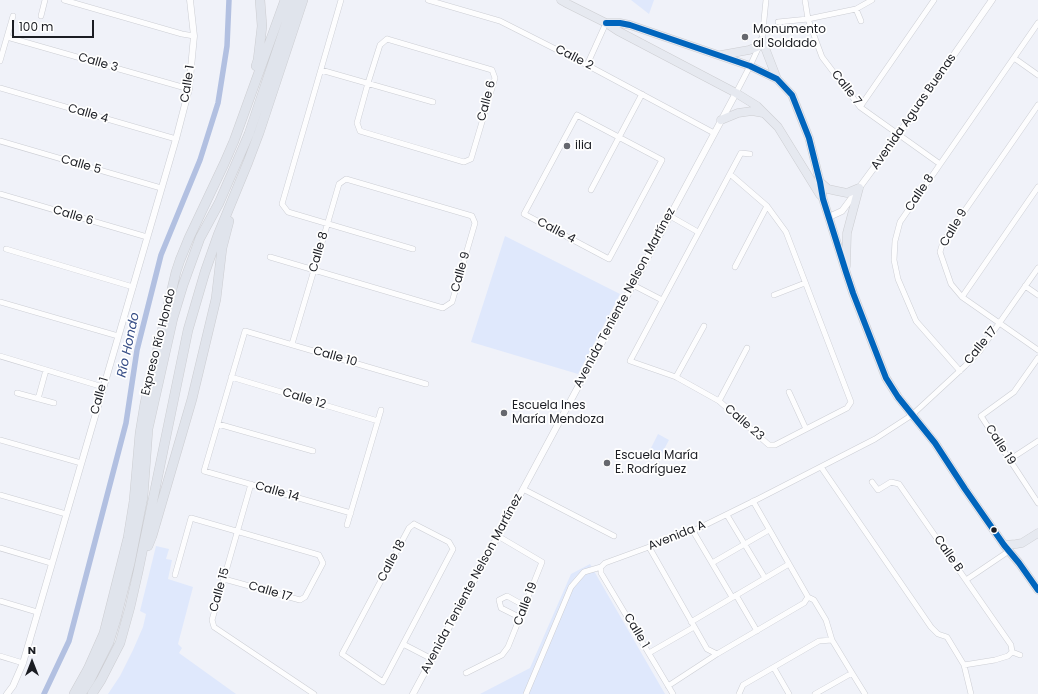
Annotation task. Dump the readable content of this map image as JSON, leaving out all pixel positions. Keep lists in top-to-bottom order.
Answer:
{
  "streets": {
    "highway": ["Expreso Río Hondo"],
    "street": [
      "Calle 2",
      "Calle 3",
      "Calle 1",
      "Calle 7",
      "Calle 6",
      "Avenida Aguas Buenas",
      "Calle 4",
      "Calle 5",
      "Calle 8",
      "Calle 9",
      "Avenida Teniente Nelson Martínez",
      "Calle 17",
      "Calle 10",
      "Calle 12",
      "Calle 23",
      "Calle 19",
      "Calle 14",
      "Avenida A",
      "Calle B",
      "Calle 18",
      "Calle 15"
    ]
  },
  "crossings": [
    ["Calle 2", "Avenida Teniente Nelson Martínez"],
    ["Calle 3", "Calle 1"],
    ["Calle 1", "Calle 6"],
    ["Calle 1", "Calle 4"],
    ["Calle 1", "Calle 5"],
    ["Calle 1", "Avenida A"],
    ["Calle 7", "Avenida Aguas Buenas"],
    ["Calle 7", "Calle 8"],
    ["Calle 8", "Calle 9"],
    ["Calle 8", "Calle 17"],
    ["Calle 8", "Calle 10"],
    ["Calle 9", "Calle 17"],
    ["Avenida Teniente Nelson Martínez", "Calle 19"],
    ["Calle 17", "Calle 15"],
    ["Calle 10", "Calle 12"],
    ["Calle 14", "Calle 15"]
  ],
  "water": ["Río Hondo"],
  "places": [
    "Monumento al Soldado",
    "ilia",
    "Escuela Ines María Mendoza",
    "Escuela María E. Rodríguez"
  ],
  "scale_bar": "100 m",
  "north": "top"
}
